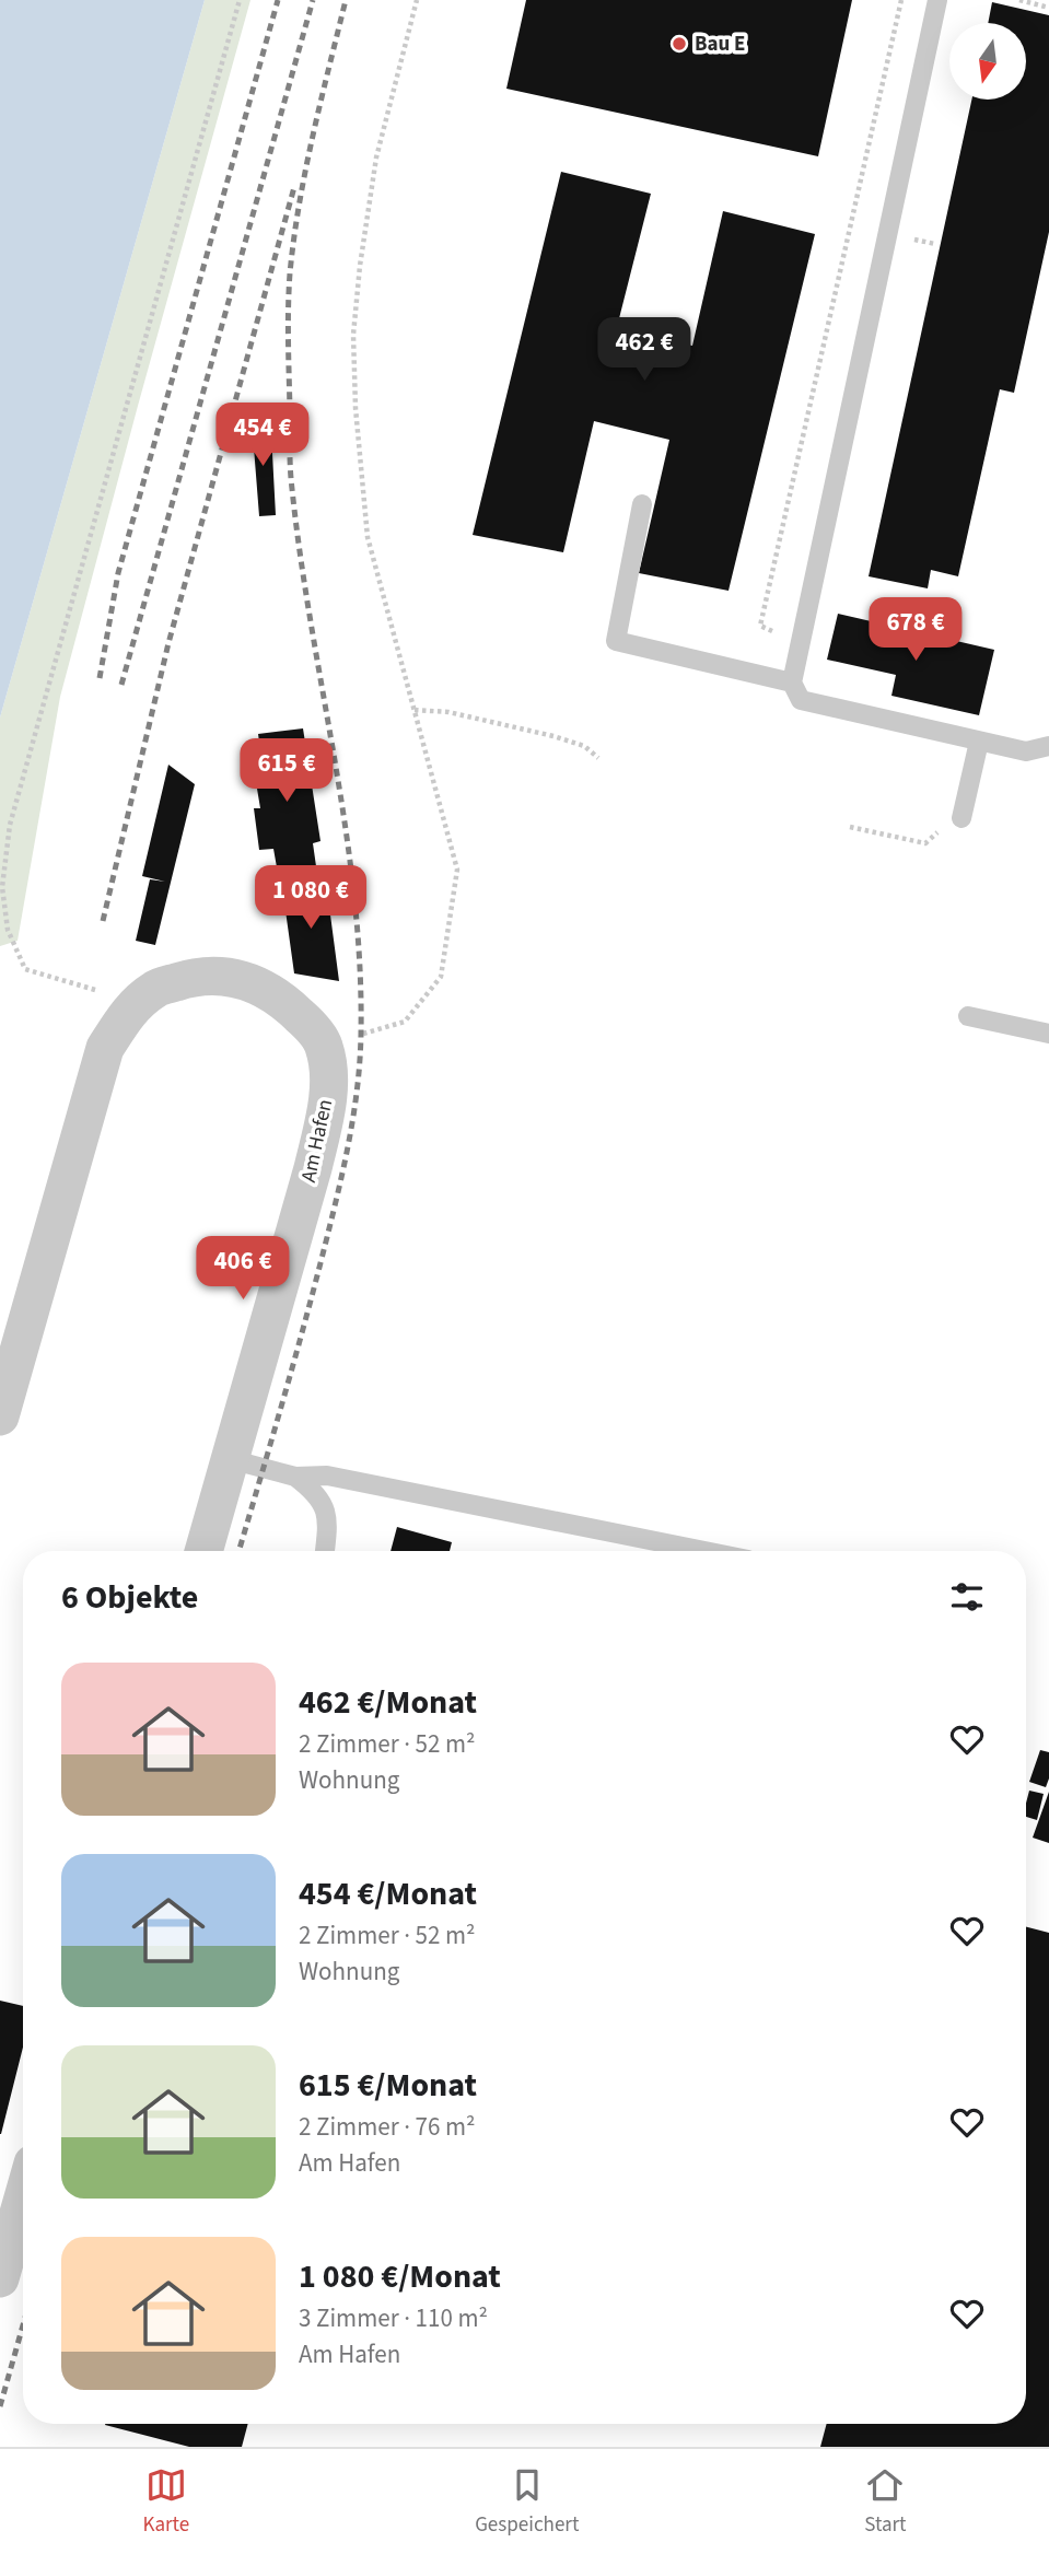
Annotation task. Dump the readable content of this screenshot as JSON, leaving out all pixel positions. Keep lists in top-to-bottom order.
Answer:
{
  "streets": {
    "street": ["Am Hafen"]
  },
  "places": ["Bau E"],
  "north": "bottom",
  "page": {
    "price": [
      "462 €",
      "454 €",
      "678 €",
      "615 €",
      "1 080 €",
      "406 €"
    ],
    "heading": "6 Objekte",
    "list": [
      {
        "name": "462 €/Monat",
        "note": "2 Zimmer · 52 m² · Wohnung"
      },
      {
        "name": "454 €/Monat",
        "note": "2 Zimmer · 52 m² · Wohnung"
      },
      {
        "name": "615 €/Monat",
        "note": "2 Zimmer · 76 m² · Am Hafen"
      },
      {
        "name": "1 080 €/Monat",
        "note": "3 Zimmer · 110 m² · Am Hafen"
      }
    ],
    "tabs": ["Karte", "Gespeichert", "Start"]
  }
}
